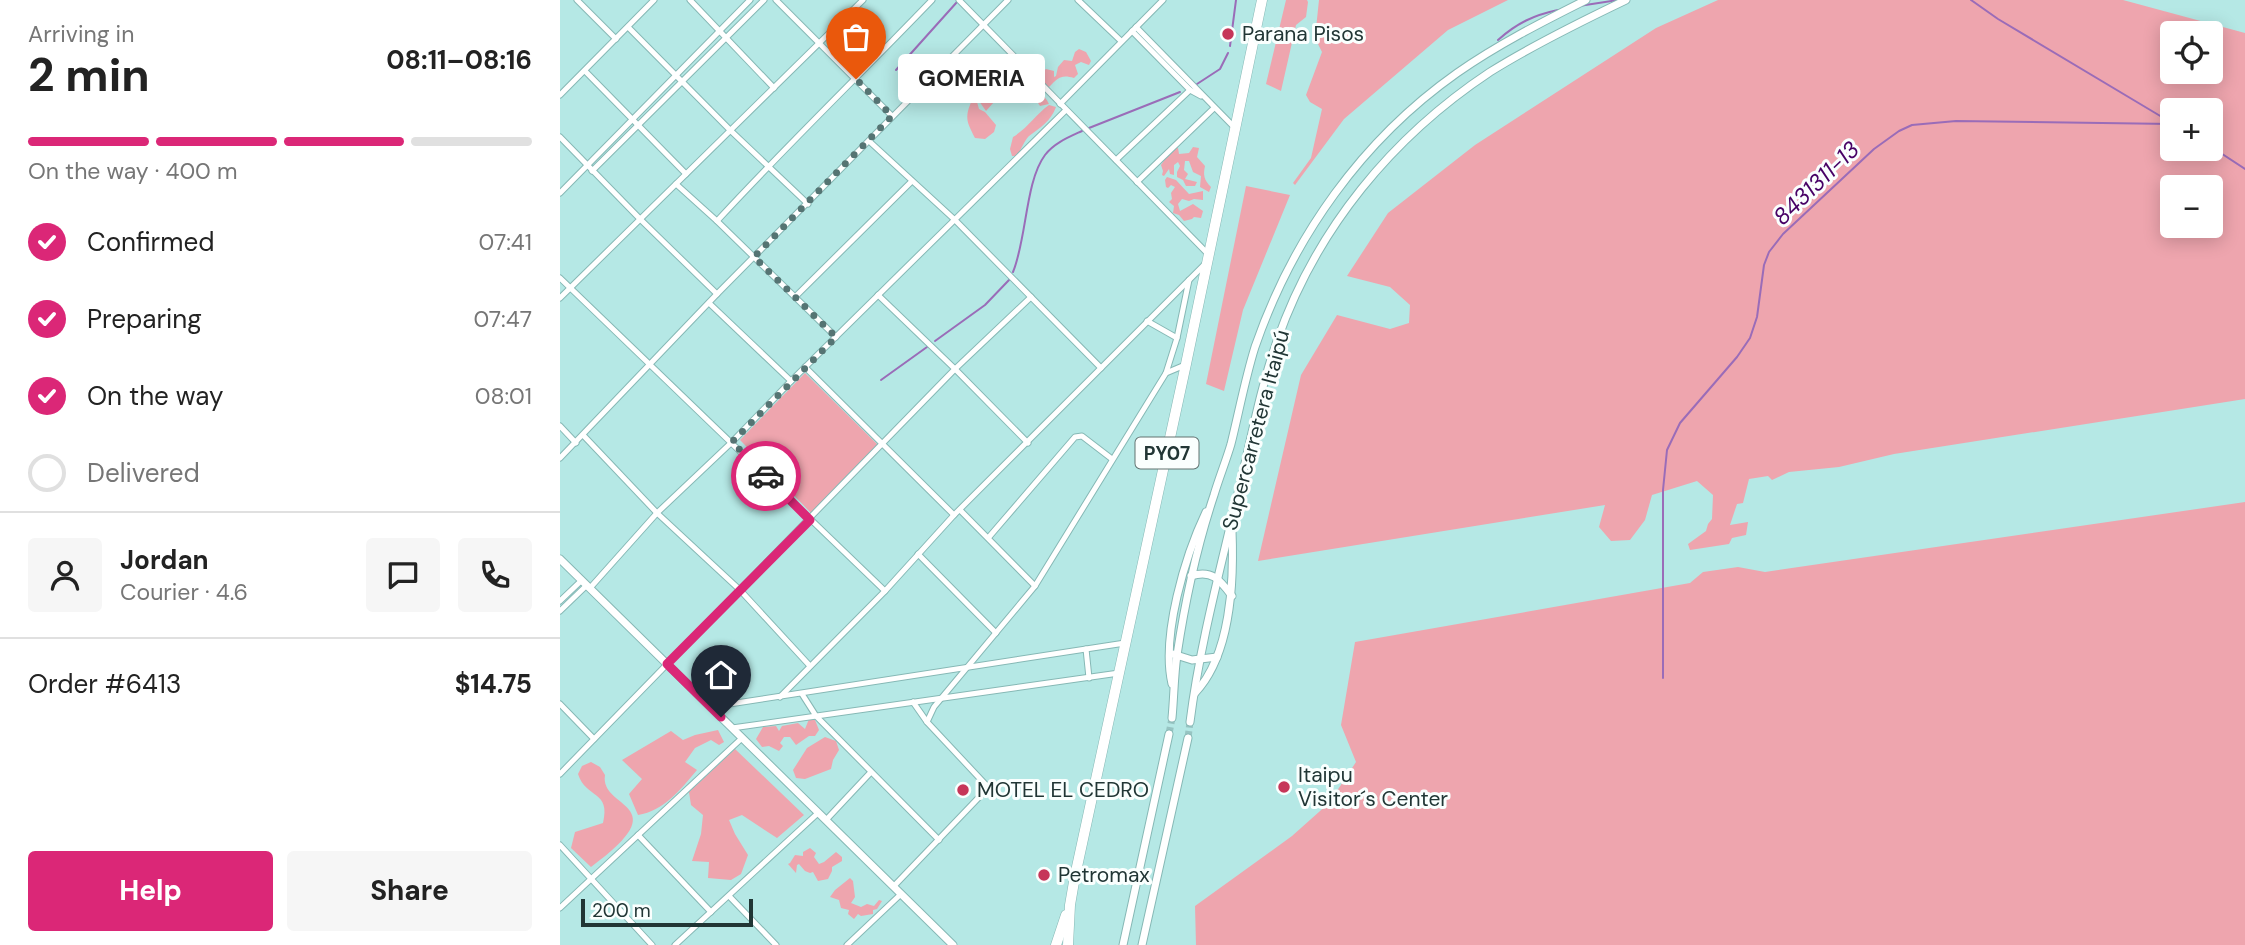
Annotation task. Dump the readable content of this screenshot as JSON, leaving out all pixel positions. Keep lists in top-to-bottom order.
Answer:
{
  "streets": {
    "highway": ["PY07"],
    "street": ["Supercarretera Itaipú"]
  },
  "water": ["8431311-13"],
  "places": [
    "Parana Pisos",
    "GOMERIA",
    "Itaipu Visitor´s Center",
    "MOTEL EL CEDRO",
    "Petromax"
  ],
  "scale_bar": "200 m",
  "page": {
    "heading": ["2 min", "Arriving in", "08:11–08:16"],
    "panel": [
      "Jordan",
      "Courier · 4.6",
      "Order #6413",
      "$14.75"
    ],
    "map_buttons": ["+", "−"],
    "bubble": "GOMERIA",
    "bar": "On the way · 400 m",
    "list": [
      ["Confirmed", "07:41"],
      ["Preparing", "07:47"],
      ["On the way", "08:01"],
      "Delivered"
    ],
    "buttons": ["Help", "Share"],
    "scale": "200 m"
  }
}
